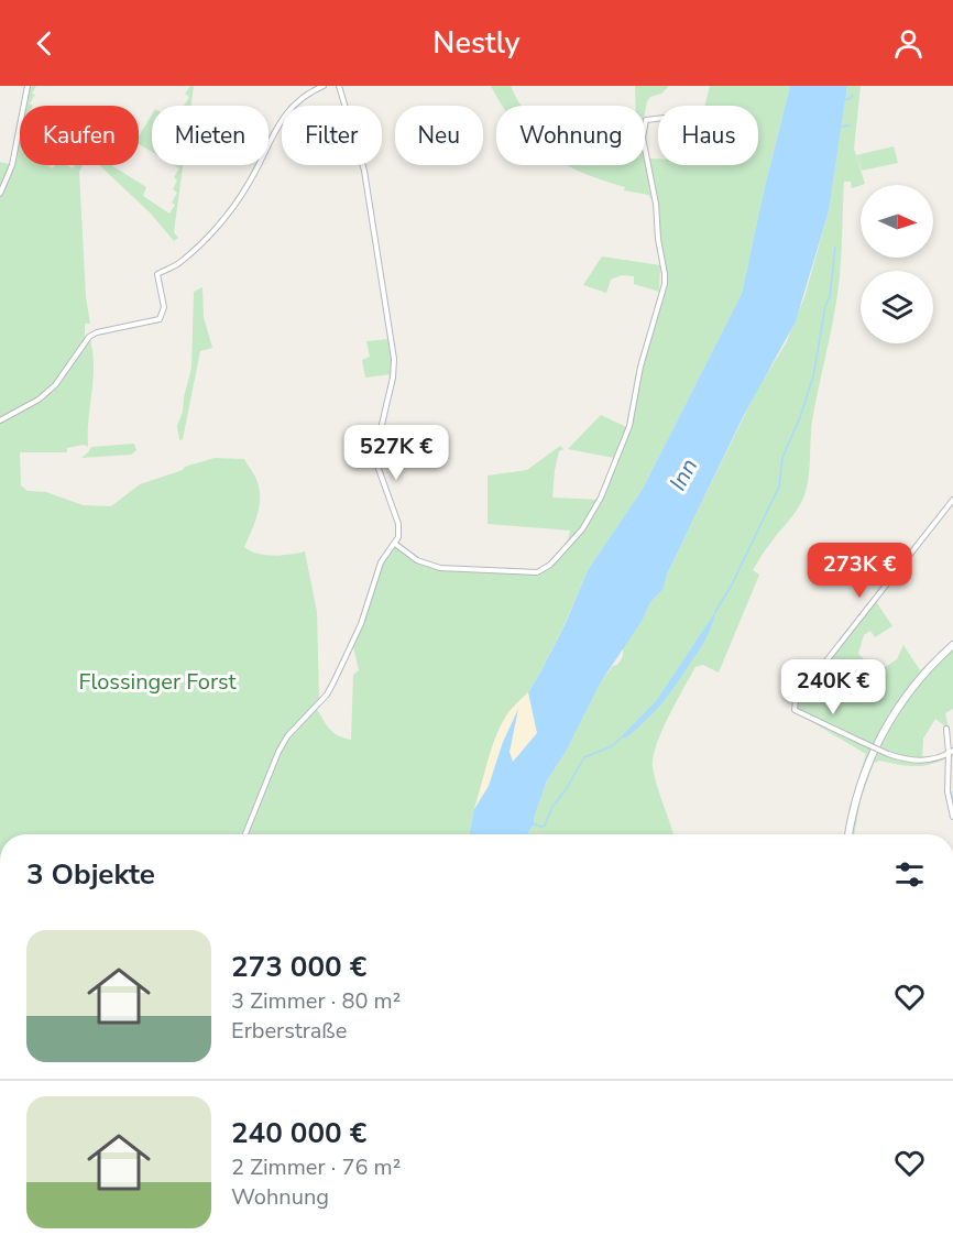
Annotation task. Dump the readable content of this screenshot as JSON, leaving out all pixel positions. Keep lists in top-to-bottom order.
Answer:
{
  "water": ["Inn"],
  "parks": ["Flossinger Forst"],
  "north": "right",
  "page": {
    "header": "Nestly",
    "chip": [
      "Kaufen",
      "Mieten",
      "Filter",
      "Neu",
      "Wohnung",
      "Haus"
    ],
    "price": ["527K €", "273K €", "240K €"],
    "heading": "3 Objekte",
    "list": [
      {
        "name": "273 000 €",
        "note": "3 Zimmer · 80 m² · Erberstraße"
      },
      {
        "name": "240 000 €",
        "note": "2 Zimmer · 76 m² · Wohnung"
      }
    ]
  }
}
